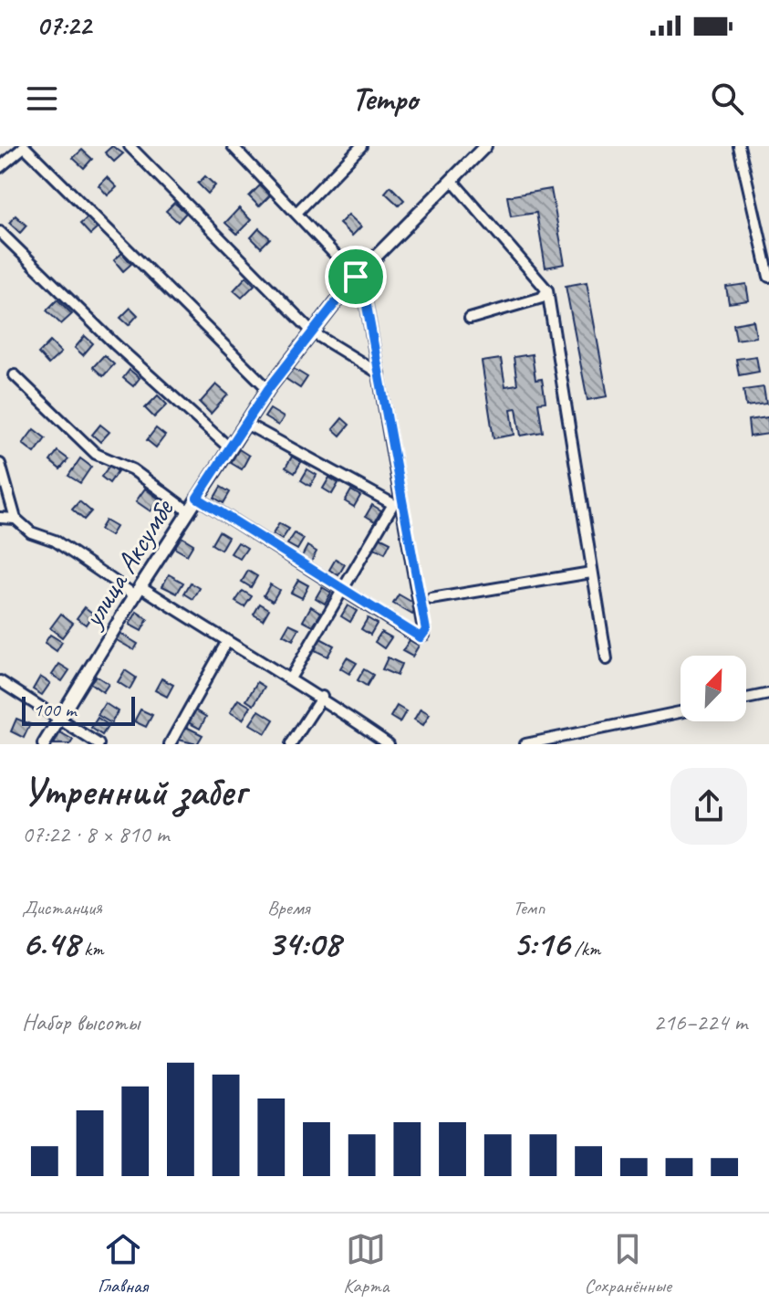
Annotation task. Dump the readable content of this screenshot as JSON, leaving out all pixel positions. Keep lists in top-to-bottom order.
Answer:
{
  "streets": {
    "main road": ["улица Аксумбе"]
  },
  "scale_bar": "100 m",
  "north": "top right",
  "page": {
    "status": "07:22",
    "header": "Tempo",
    "scale": "100 m",
    "heading": ["Утренний забег", "07:22 · 8 × 810 m"],
    "stats": [
      ["Дистанция", "6.48 km"],
      ["Время", "34:08"],
      ["Темп", "5:16 /km"]
    ],
    "chart": ["Набор высоты", "216–224 m"],
    "tabs": ["Главная", "Карта", "Сохранённые"]
  }
}
